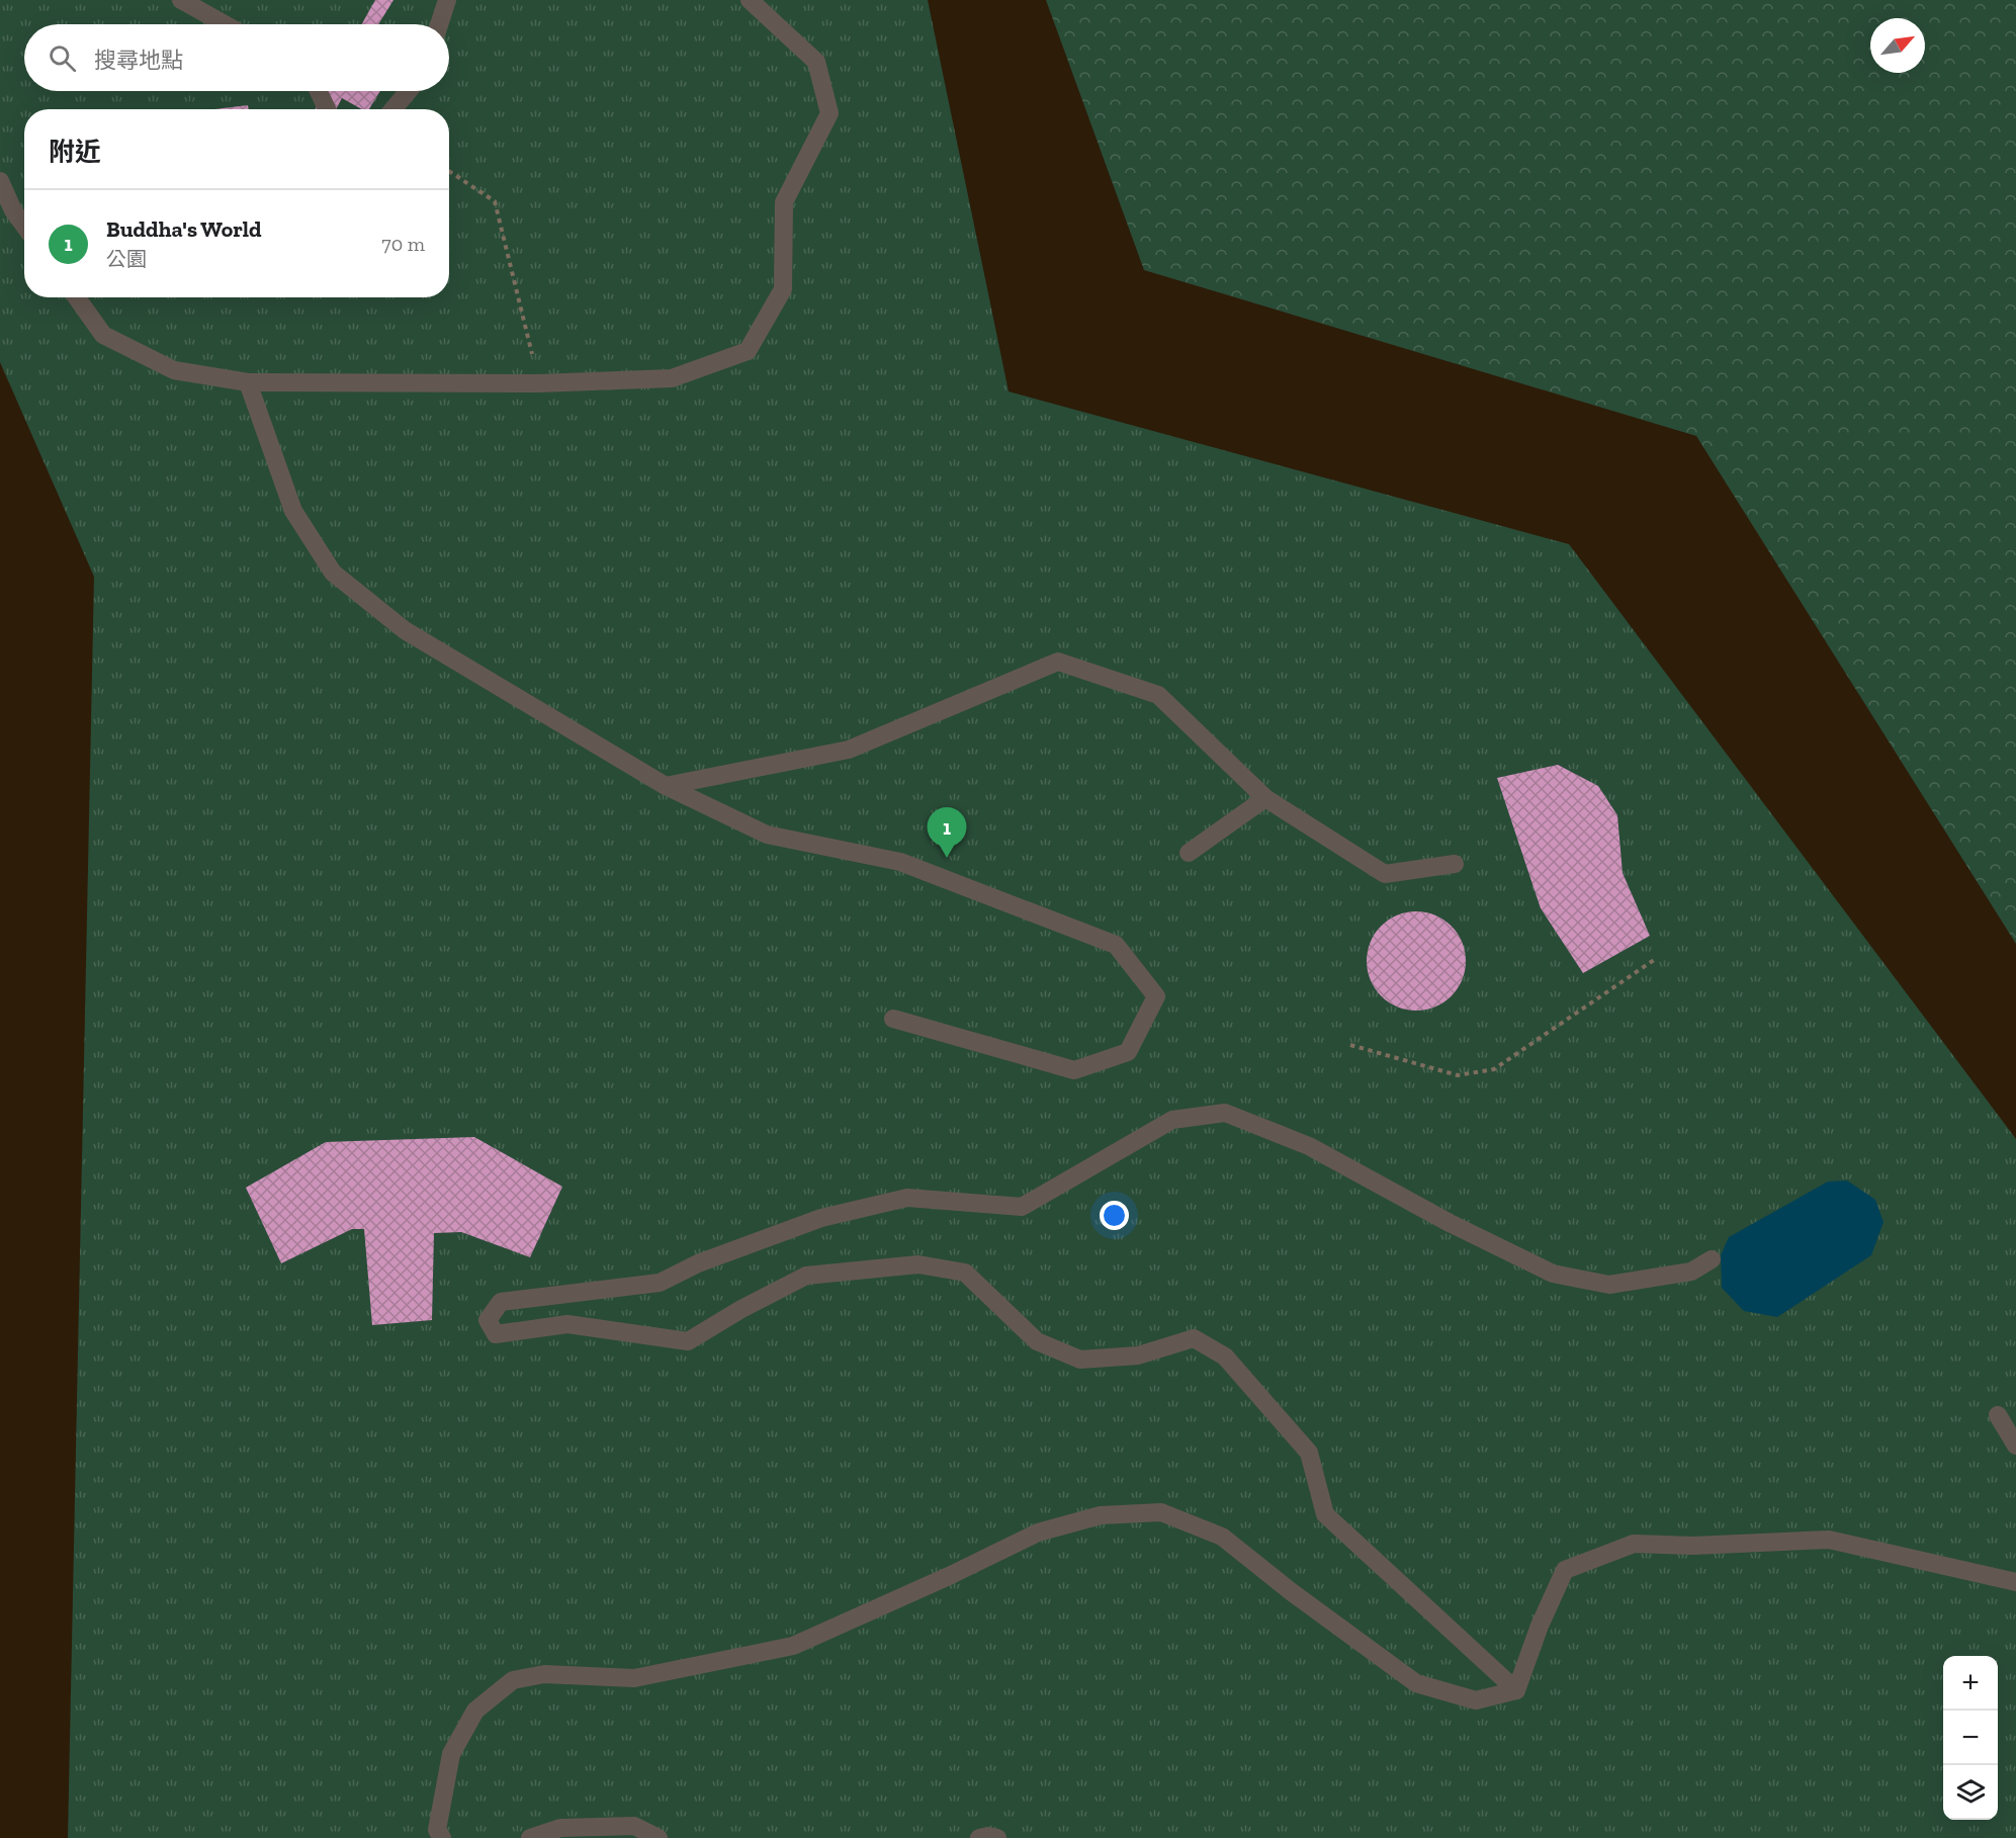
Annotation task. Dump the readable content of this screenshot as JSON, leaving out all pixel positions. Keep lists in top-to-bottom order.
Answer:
{
  "north": "top right",
  "page": {
    "search": "搜尋地點",
    "heading": "附近",
    "list": [
      {
        "mark": "1",
        "name": "Buddha's World",
        "note": "公園",
        "value": "70 m"
      }
    ],
    "pins": "1",
    "map_buttons": ["+", "−"]
  }
}
